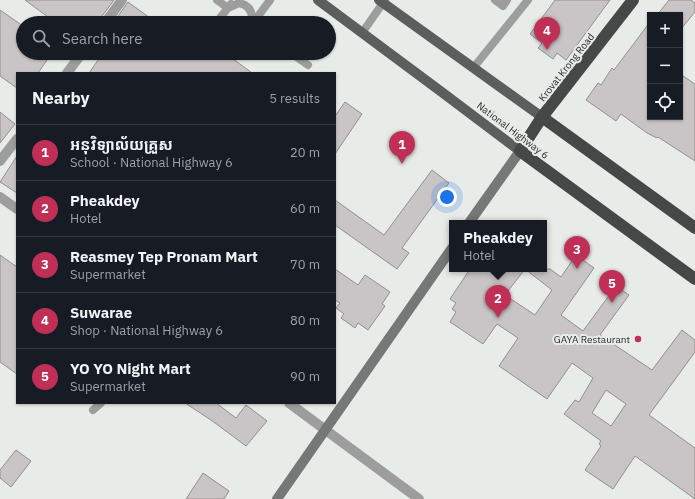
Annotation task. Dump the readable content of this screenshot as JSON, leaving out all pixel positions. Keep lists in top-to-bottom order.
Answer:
{
  "streets": {
    "highway": ["Krovat Krong Road", "National Highway 6"]
  },
  "crossings": [
    ["Krovat Krong Road", "National Highway 6"]
  ],
  "places": ["GAYA Restaurant"],
  "page": {
    "map_buttons": ["+", "−"],
    "search": "Search here",
    "pins": [
      "4",
      "1",
      "3",
      "5",
      "2"
    ],
    "heading": ["Nearby", "5 results"],
    "list": [
      {
        "mark": "1",
        "name": "អនុវិទ្យាល័យគ្រួស",
        "note": "School · National Highway 6",
        "value": "20 m"
      },
      {
        "mark": "2",
        "name": "Pheakdey",
        "note": "Hotel",
        "value": "60 m"
      },
      {
        "mark": "3",
        "name": "Reasmey Tep Pronam Mart",
        "note": "Supermarket",
        "value": "70 m"
      },
      {
        "mark": "4",
        "name": "Suwarae",
        "note": "Shop · National Highway 6",
        "value": "80 m"
      },
      {
        "mark": "5",
        "name": "YO YO Night Mart",
        "note": "Supermarket",
        "value": "90 m"
      }
    ],
    "popup": ["Pheakdey", "Hotel"]
  }
}
